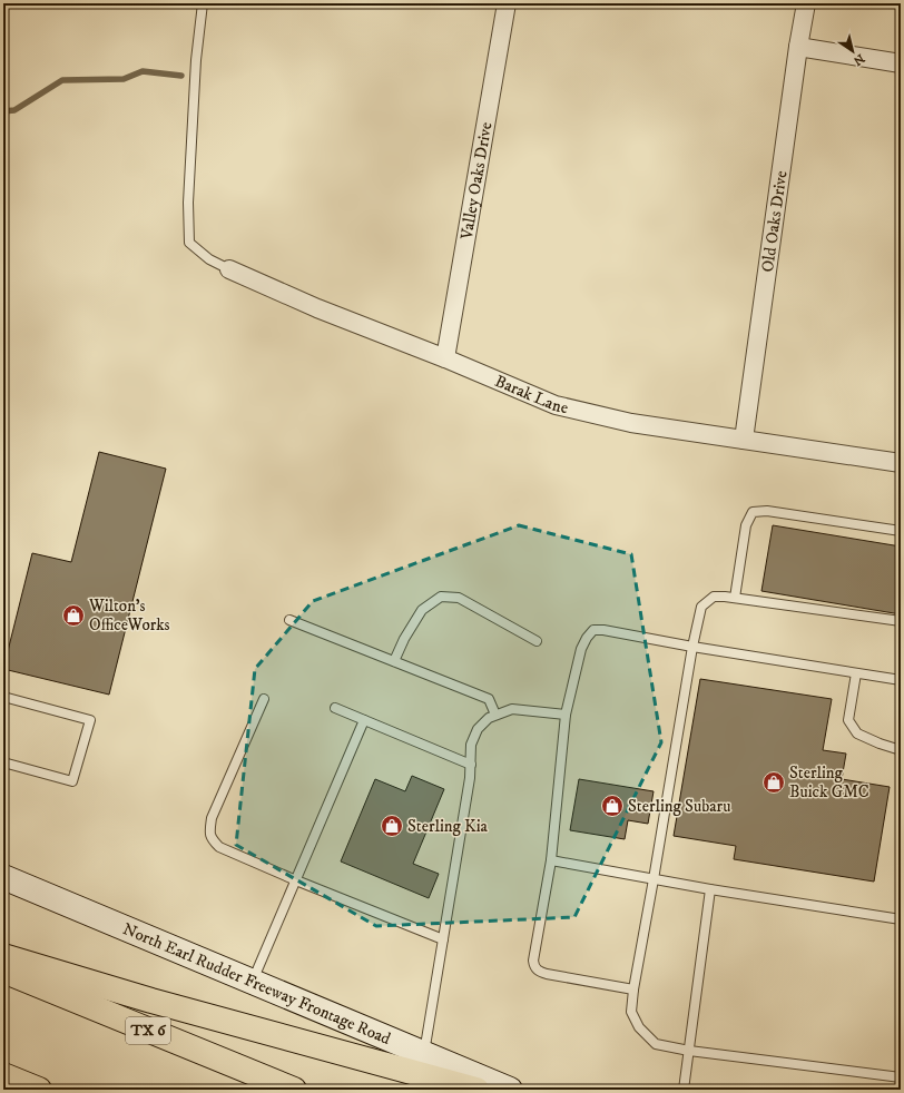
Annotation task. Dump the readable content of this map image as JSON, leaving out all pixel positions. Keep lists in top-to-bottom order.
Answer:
{
  "streets": {
    "highway": ["TX 6"],
    "main road": ["North Earl Rudder Freeway Frontage Road"],
    "street": ["Valley Oaks Drive", "Old Oaks Drive", "Barak Lane"]
  },
  "crossings": [
    ["Valley Oaks Drive", "Barak Lane"],
    ["Old Oaks Drive", "Barak Lane"]
  ],
  "places": {
    "shop": [
      "Wilton's OfficeWorks",
      "Sterling Buick GMC",
      "Sterling Subaru",
      "Sterling Kia"
    ]
  },
  "north": "bottom right"
}
